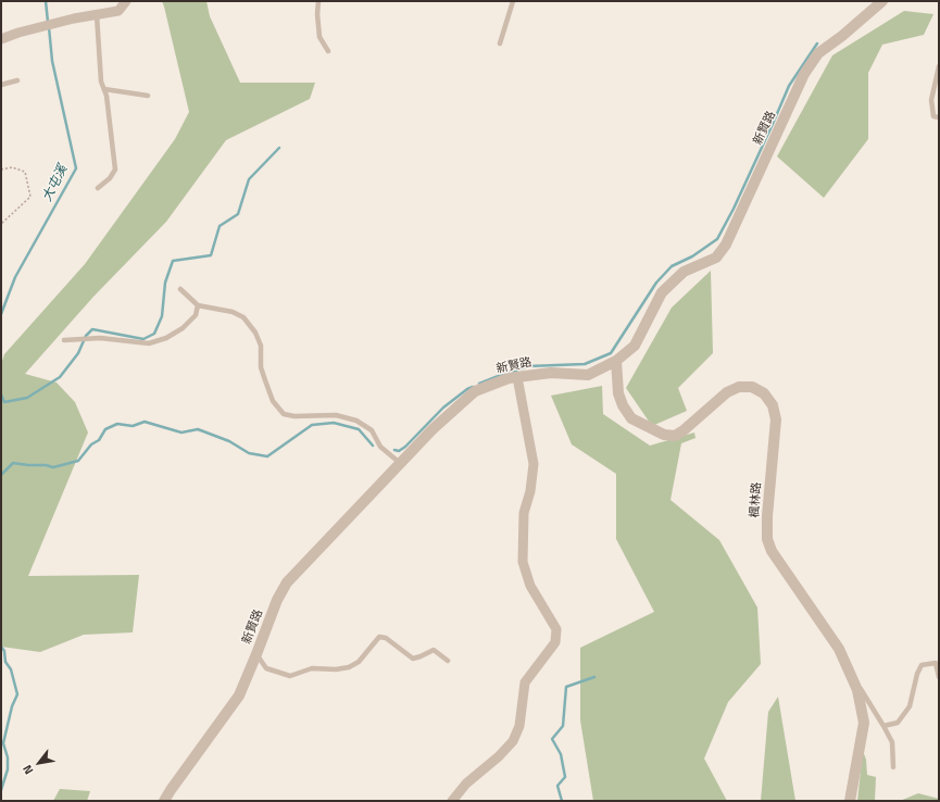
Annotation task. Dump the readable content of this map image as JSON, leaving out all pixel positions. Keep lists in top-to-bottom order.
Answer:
{
  "streets": {
    "street": ["新賢路", "楓林路"]
  },
  "crossings": [
    ["新賢路", "楓林路"]
  ],
  "water": ["大屯溪"],
  "north": "bottom left"
}
